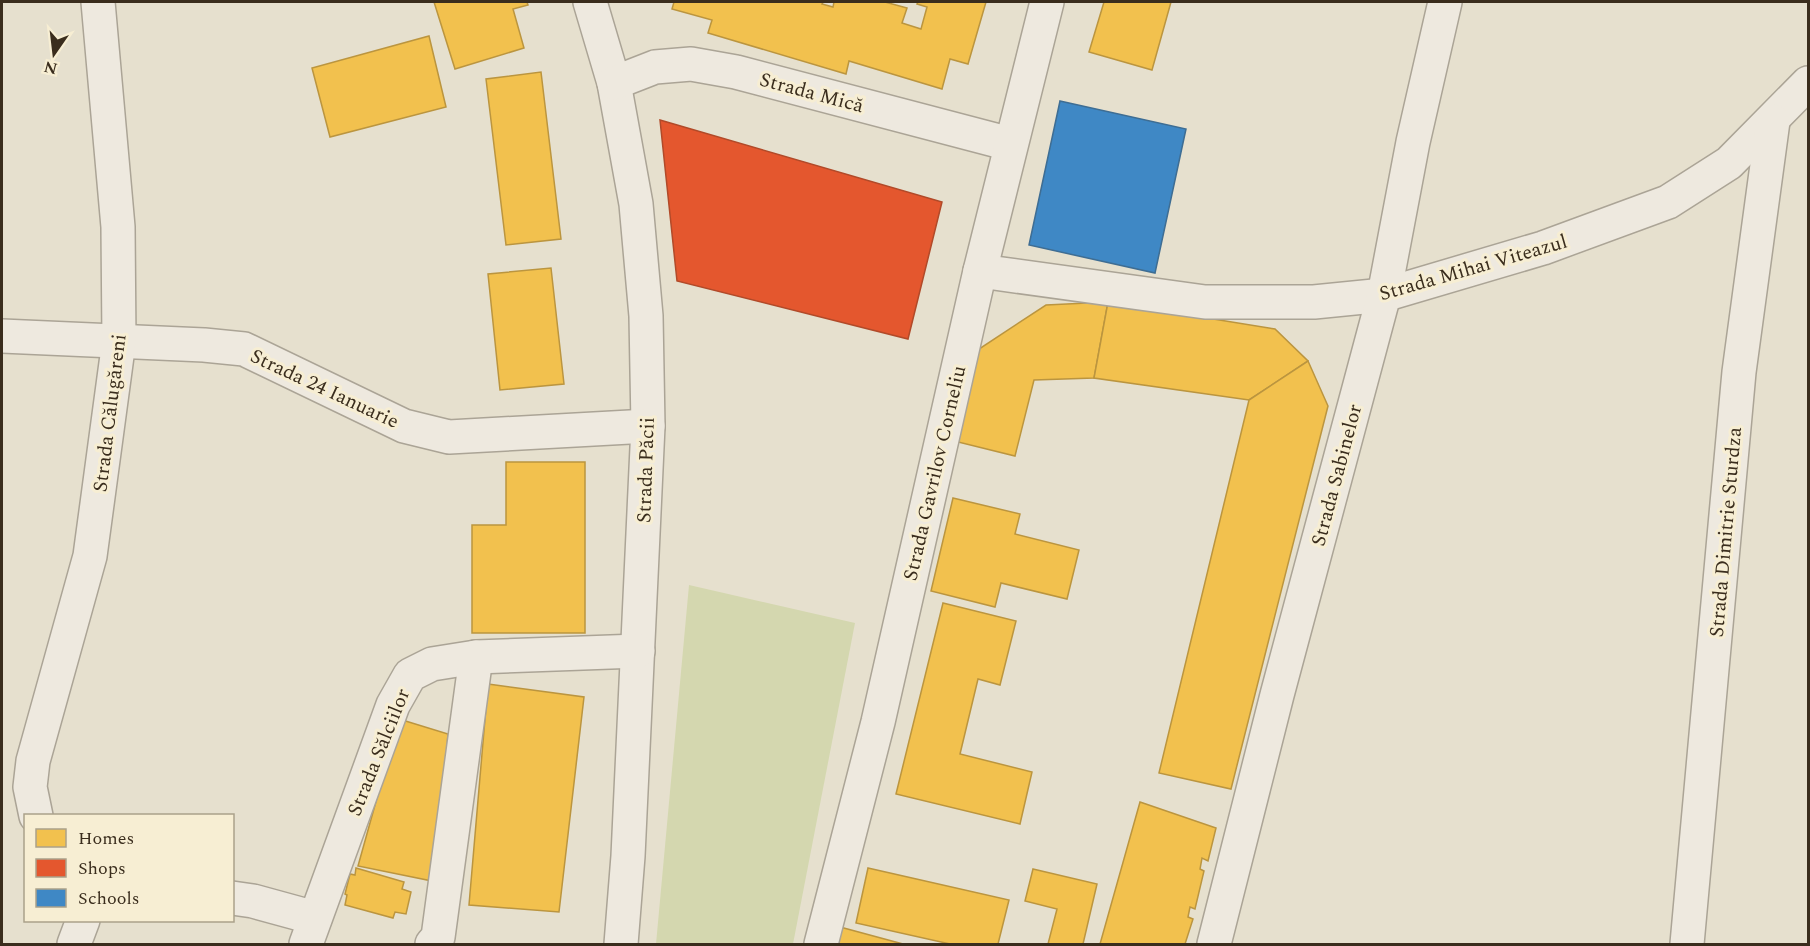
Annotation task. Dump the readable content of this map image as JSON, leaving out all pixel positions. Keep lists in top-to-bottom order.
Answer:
{
  "streets": {
    "street": [
      "Strada Mică",
      "Strada Mihai Viteazul",
      "Strada 24 Ianuarie",
      "Strada Călugăreni",
      "Strada Păcii",
      "Strada Gavrilov Corneliu",
      "Strada Sabinelor",
      "Strada Dimitrie Sturdza",
      "Strada Sălciilor"
    ]
  },
  "crossings": [
    ["Strada Mică", "Strada Păcii"],
    ["Strada Mică", "Strada Gavrilov Corneliu"],
    ["Strada Mihai Viteazul", "Strada Gavrilov Corneliu"],
    ["Strada Mihai Viteazul", "Strada Sabinelor"],
    ["Strada Mihai Viteazul", "Strada Dimitrie Sturdza"],
    ["Strada 24 Ianuarie", "Strada Călugăreni"],
    ["Strada 24 Ianuarie", "Strada Păcii"],
    ["Strada Păcii", "Strada Sălciilor"]
  ],
  "legend": ["Homes", "Shops", "Schools"],
  "north": "bottom"
}
